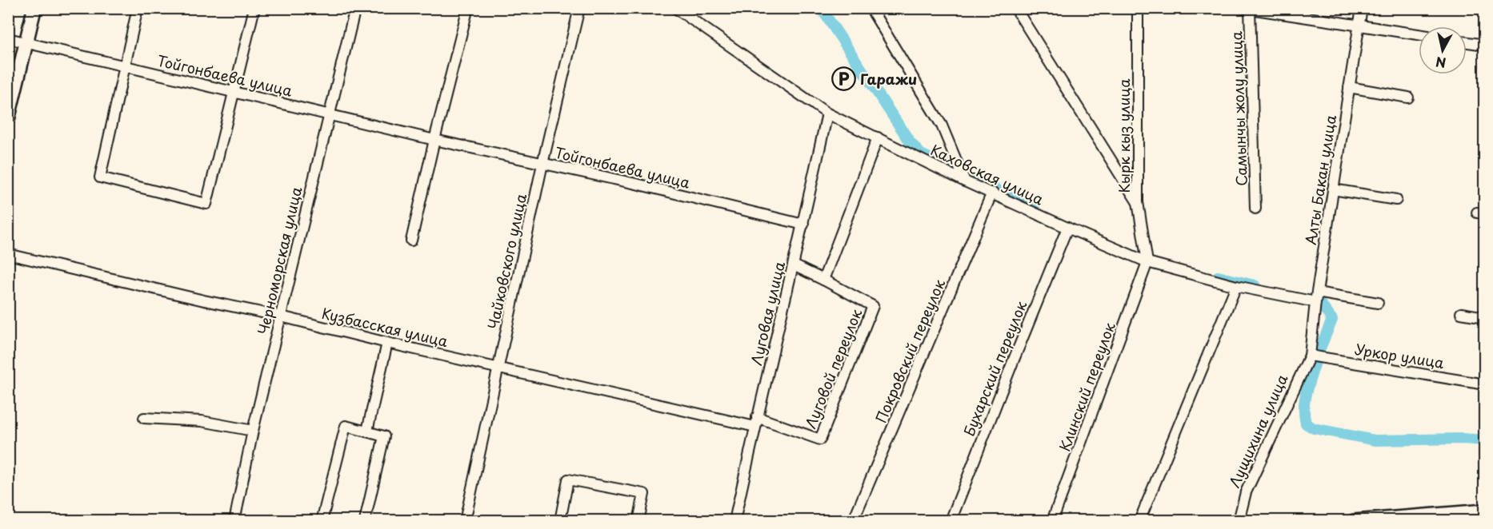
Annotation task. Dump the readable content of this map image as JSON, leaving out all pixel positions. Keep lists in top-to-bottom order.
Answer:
{
  "streets": {
    "street": [
      "Тойгонбаева улица",
      "Самынчы жолу улица",
      "Кырк кыз улица",
      "Каховская улица",
      "Алты Бакан улица",
      "Черноморская улица",
      "Чайковского улица",
      "Луговая улица",
      "Кузбасская улица",
      "Покровский переулок",
      "Уркор улица",
      "Луговой переулок",
      "Бухарский переулок",
      "Клинский переулок",
      "Лущихина улица"
    ]
  },
  "crossings": [
    ["Тойгонбаева улица", "Черноморская улица"],
    ["Тойгонбаева улица", "Чайковского улица"],
    ["Тойгонбаева улица", "Луговая улица"],
    ["Кырк кыз улица", "Каховская улица"],
    ["Кырк кыз улица", "Клинский переулок"],
    ["Каховская улица", "Алты Бакан улица"],
    ["Каховская улица", "Луговая улица"],
    ["Каховская улица", "Покровский переулок"],
    ["Каховская улица", "Бухарский переулок"],
    ["Каховская улица", "Клинский переулок"],
    ["Алты Бакан улица", "Уркор улица"],
    ["Алты Бакан улица", "Лущихина улица"],
    ["Черноморская улица", "Кузбасская улица"],
    ["Чайковского улица", "Кузбасская улица"],
    ["Луговая улица", "Кузбасская улица"],
    ["Луговая улица", "Луговой переулок"],
    ["Кузбасская улица", "Луговой переулок"],
    ["Уркор улица", "Лущихина улица"]
  ],
  "places": {
    "parking": ["Гаражи"]
  },
  "north": "bottom"
}
